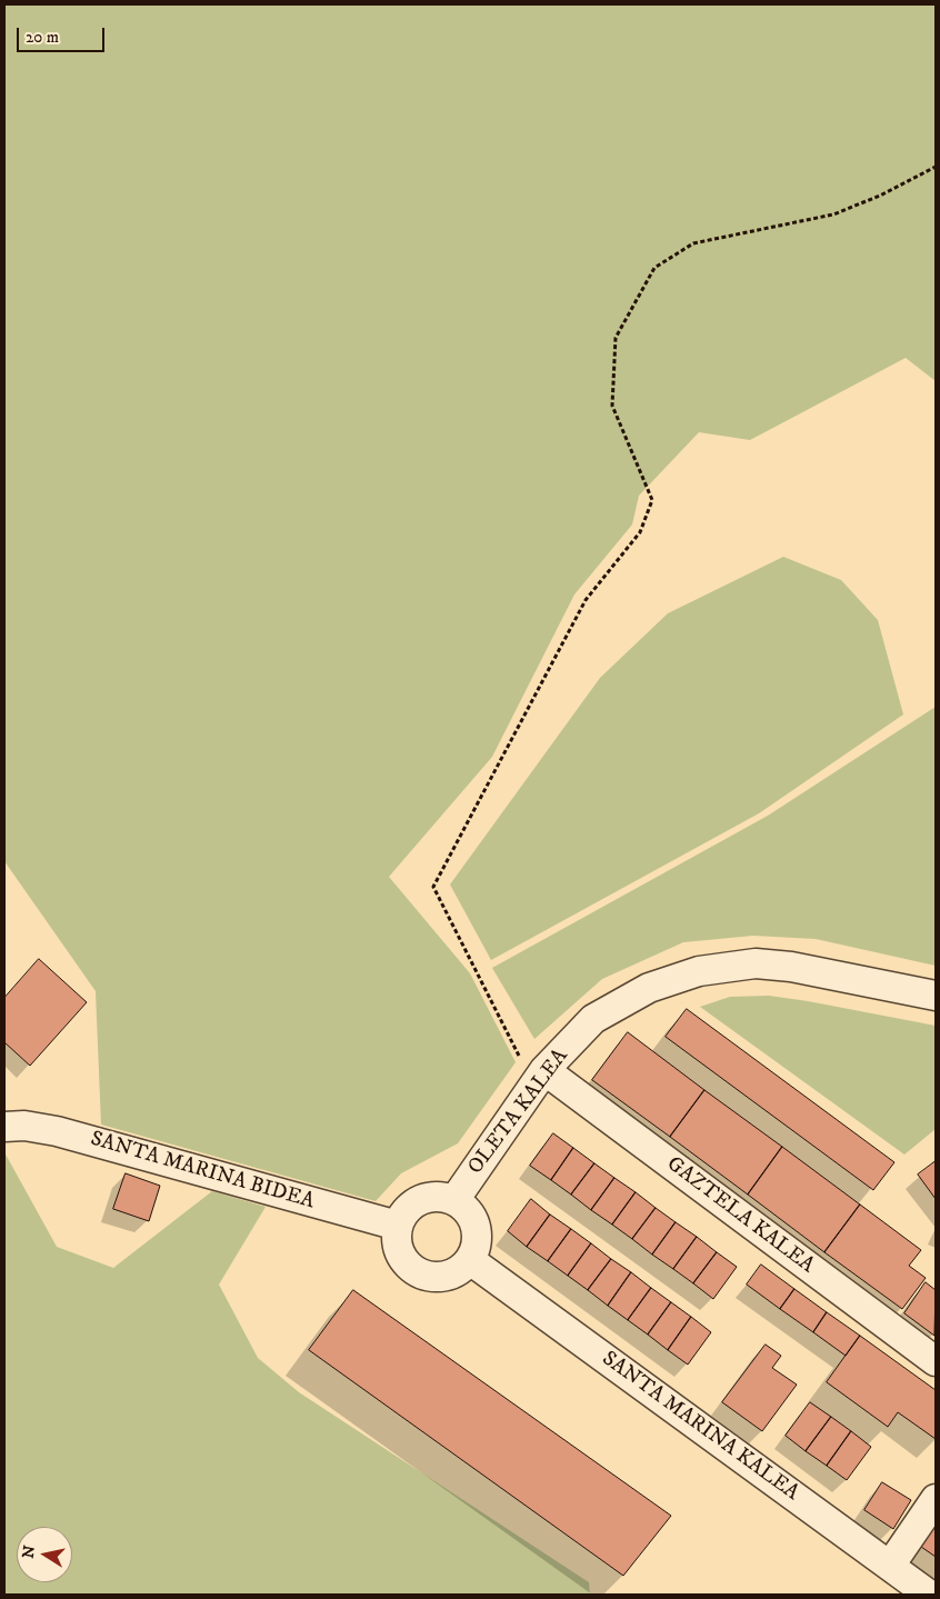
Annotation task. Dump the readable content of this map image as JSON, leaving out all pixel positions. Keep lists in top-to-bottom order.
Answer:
{
  "streets": {
    "street": [
      "OLETA KALEA",
      "SANTA MARINA BIDEA",
      "GAZTELA KALEA",
      "SANTA MARINA KALEA"
    ]
  },
  "crossings": [
    ["OLETA KALEA", "SANTA MARINA BIDEA"],
    ["OLETA KALEA", "GAZTELA KALEA"],
    ["OLETA KALEA", "SANTA MARINA KALEA"],
    ["SANTA MARINA BIDEA", "SANTA MARINA KALEA"]
  ],
  "scale_bar": "20 m",
  "north": "left"
}
